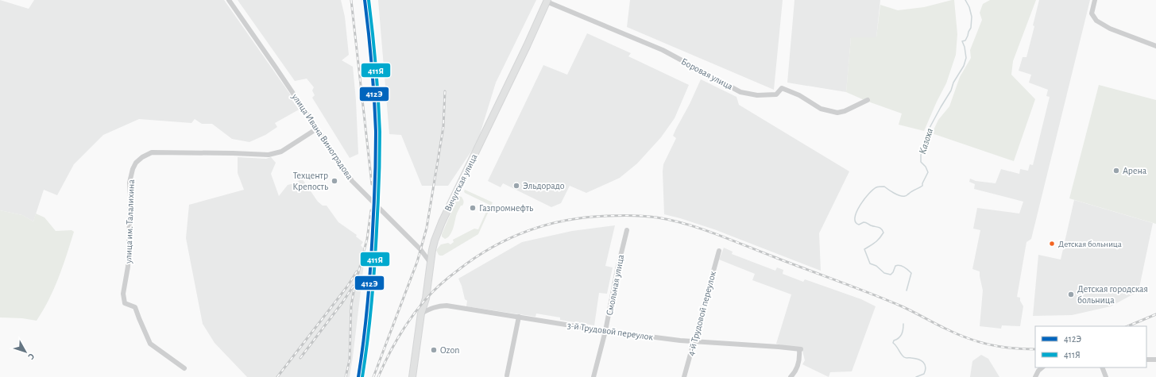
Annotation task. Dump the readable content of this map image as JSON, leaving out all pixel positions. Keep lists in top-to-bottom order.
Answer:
{
  "streets": {
    "main road": ["Вичугская улица"],
    "street": [
      "Боровая улица",
      "улица Ивана Виноградова",
      "улица им. Талалихина",
      "Смольная улица",
      "4-й Трудовой переулок",
      "3-й Трудовой переулок"
    ]
  },
  "crossings": [
    ["Боровая улица", "Вичугская улица"],
    ["улица Ивана Виноградова", "Вичугская улица"],
    ["улица Ивана Виноградова", "улица им. Талалихина"],
    ["Вичугская улица", "3-й Трудовой переулок"],
    ["Смольная улица", "3-й Трудовой переулок"],
    ["4-й Трудовой переулок", "3-й Трудовой переулок"]
  ],
  "water": ["Казоха"],
  "places": [
    "Арена",
    "Техцентр Крепость",
    "Эльдорадо",
    "Газпромнефть",
    "Детская больница",
    "Детская городская больница",
    "Ozon"
  ],
  "lines": ["transit line 412Э", "transit line 411Я"],
  "legend": ["412Э", "411Я"],
  "north": "bottom right"
}
